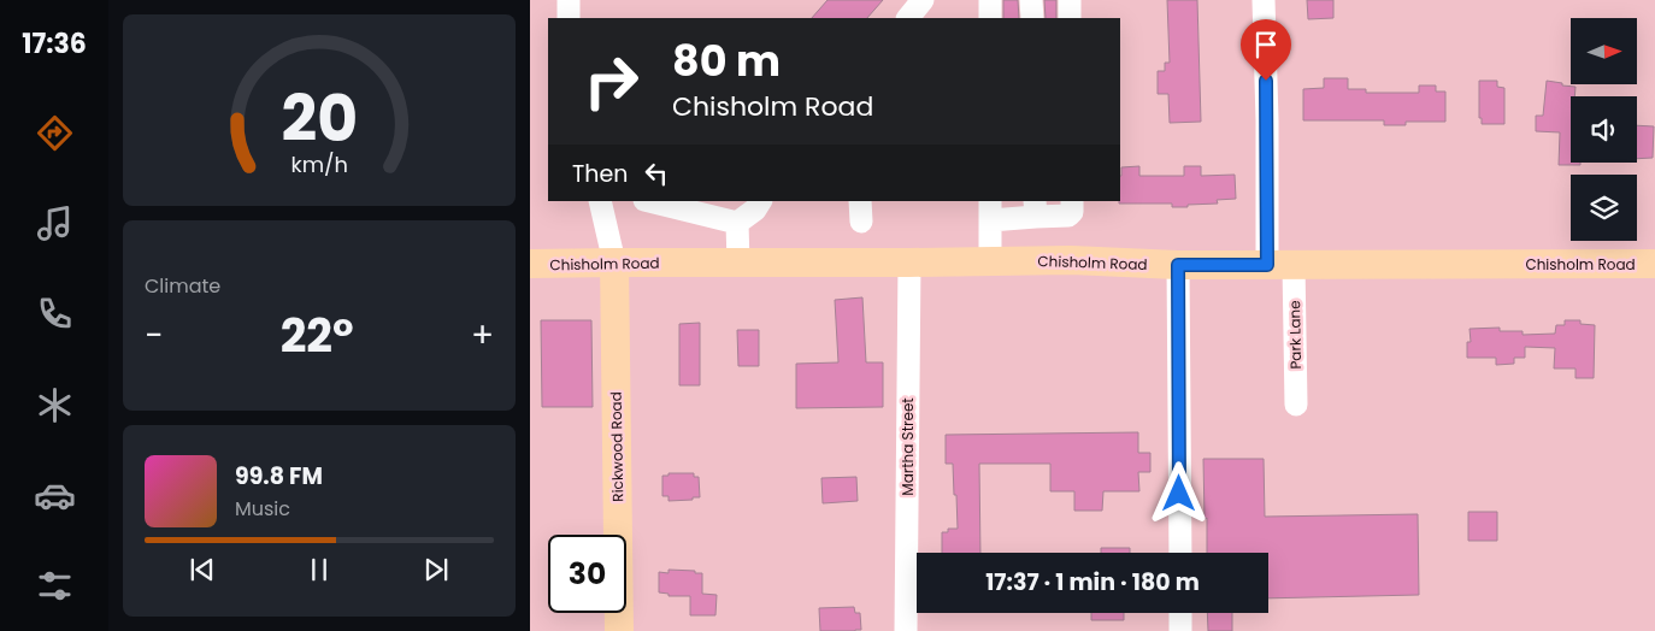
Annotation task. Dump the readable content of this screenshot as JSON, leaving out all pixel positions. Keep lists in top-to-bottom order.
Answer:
{
  "streets": {
    "main road": ["Chisholm Road", "Rickwood Road"],
    "street": ["Park Lane", "Martha Street"]
  },
  "crossings": [
    ["Chisholm Road", "Park Lane"],
    ["Chisholm Road", "Rickwood Road"],
    ["Chisholm Road", "Martha Street"]
  ],
  "north": "right",
  "page": {
    "tabs": "17:36",
    "turn": ["80 m", "Chisholm Road"],
    "then": "Then",
    "tile": "Climate",
    "heat": ["−", "22°", "+"],
    "song": ["99.8 FM", "Music"],
    "limit": "30",
    "trip": "17:37 · 1 min · 180 m",
    "gauge": ["20", "km/h"]
  }
}
